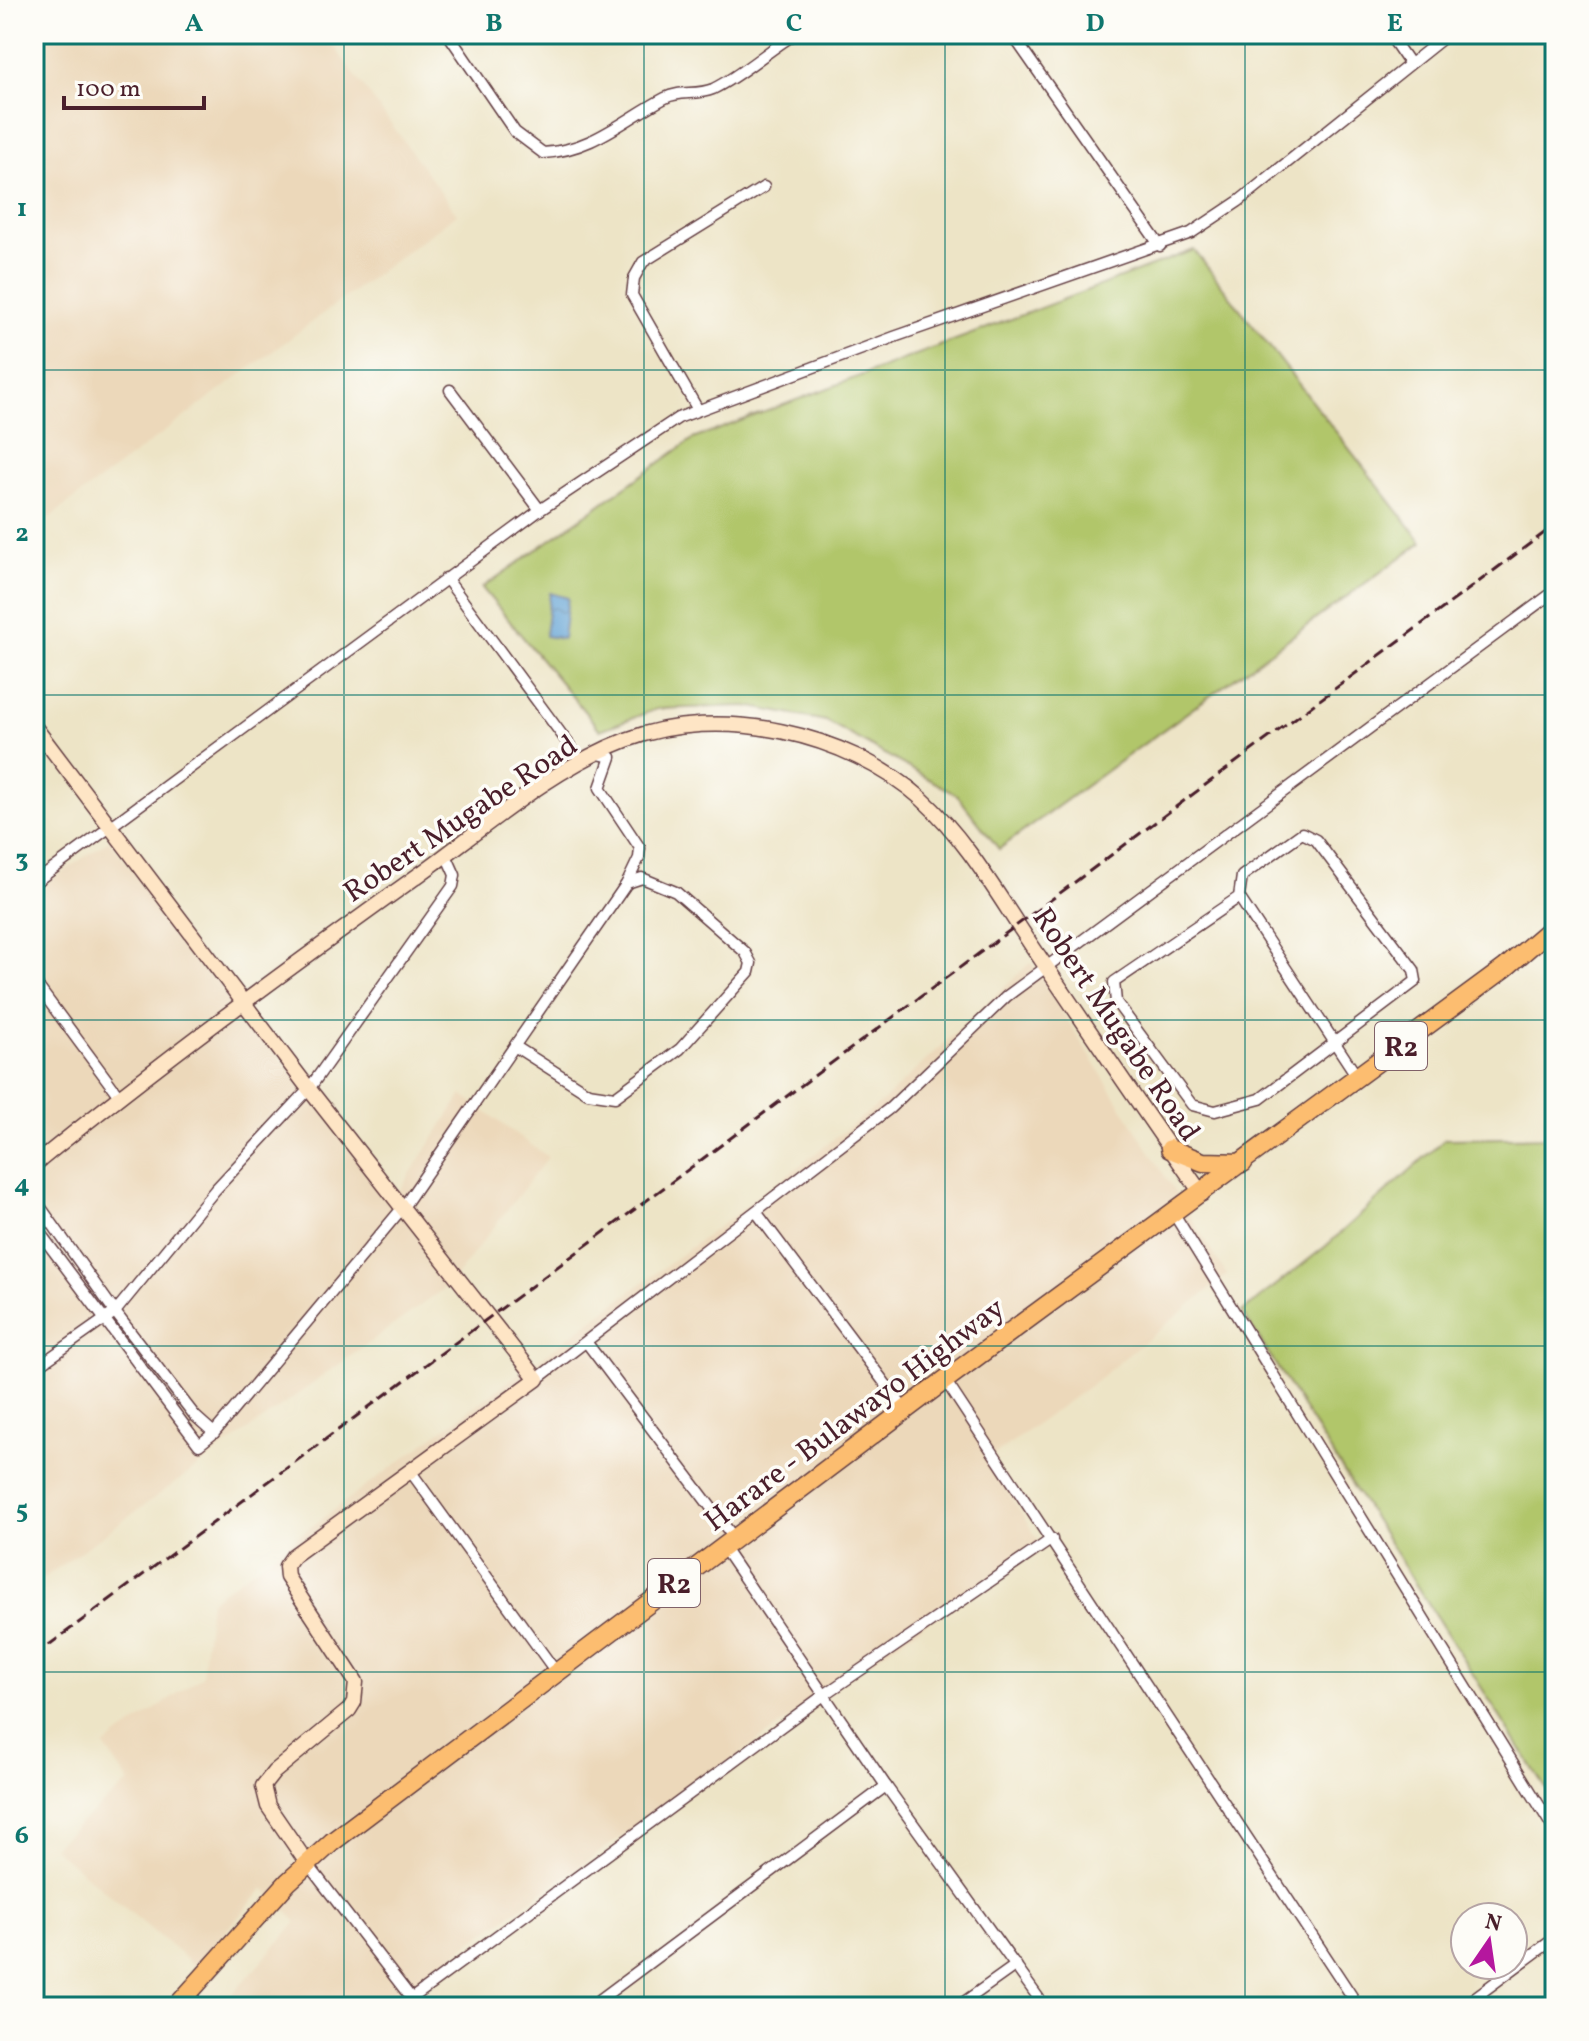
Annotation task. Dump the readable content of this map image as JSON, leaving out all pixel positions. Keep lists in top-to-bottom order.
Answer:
{
  "streets": {
    "highway": ["R2", "Harare - Bulawayo Highway"],
    "street": ["Robert Mugabe Road"]
  },
  "crossings": [
    ["Robert Mugabe Road", "Harare - Bulawayo Highway"]
  ],
  "scale_bar": "100 m",
  "north": "top",
  "grid": {
    "columns": [
      "A",
      "B",
      "C",
      "D",
      "E"
    ],
    "rows": [
      "1",
      "2",
      "3",
      "4",
      "5",
      "6"
    ]
  }
}
